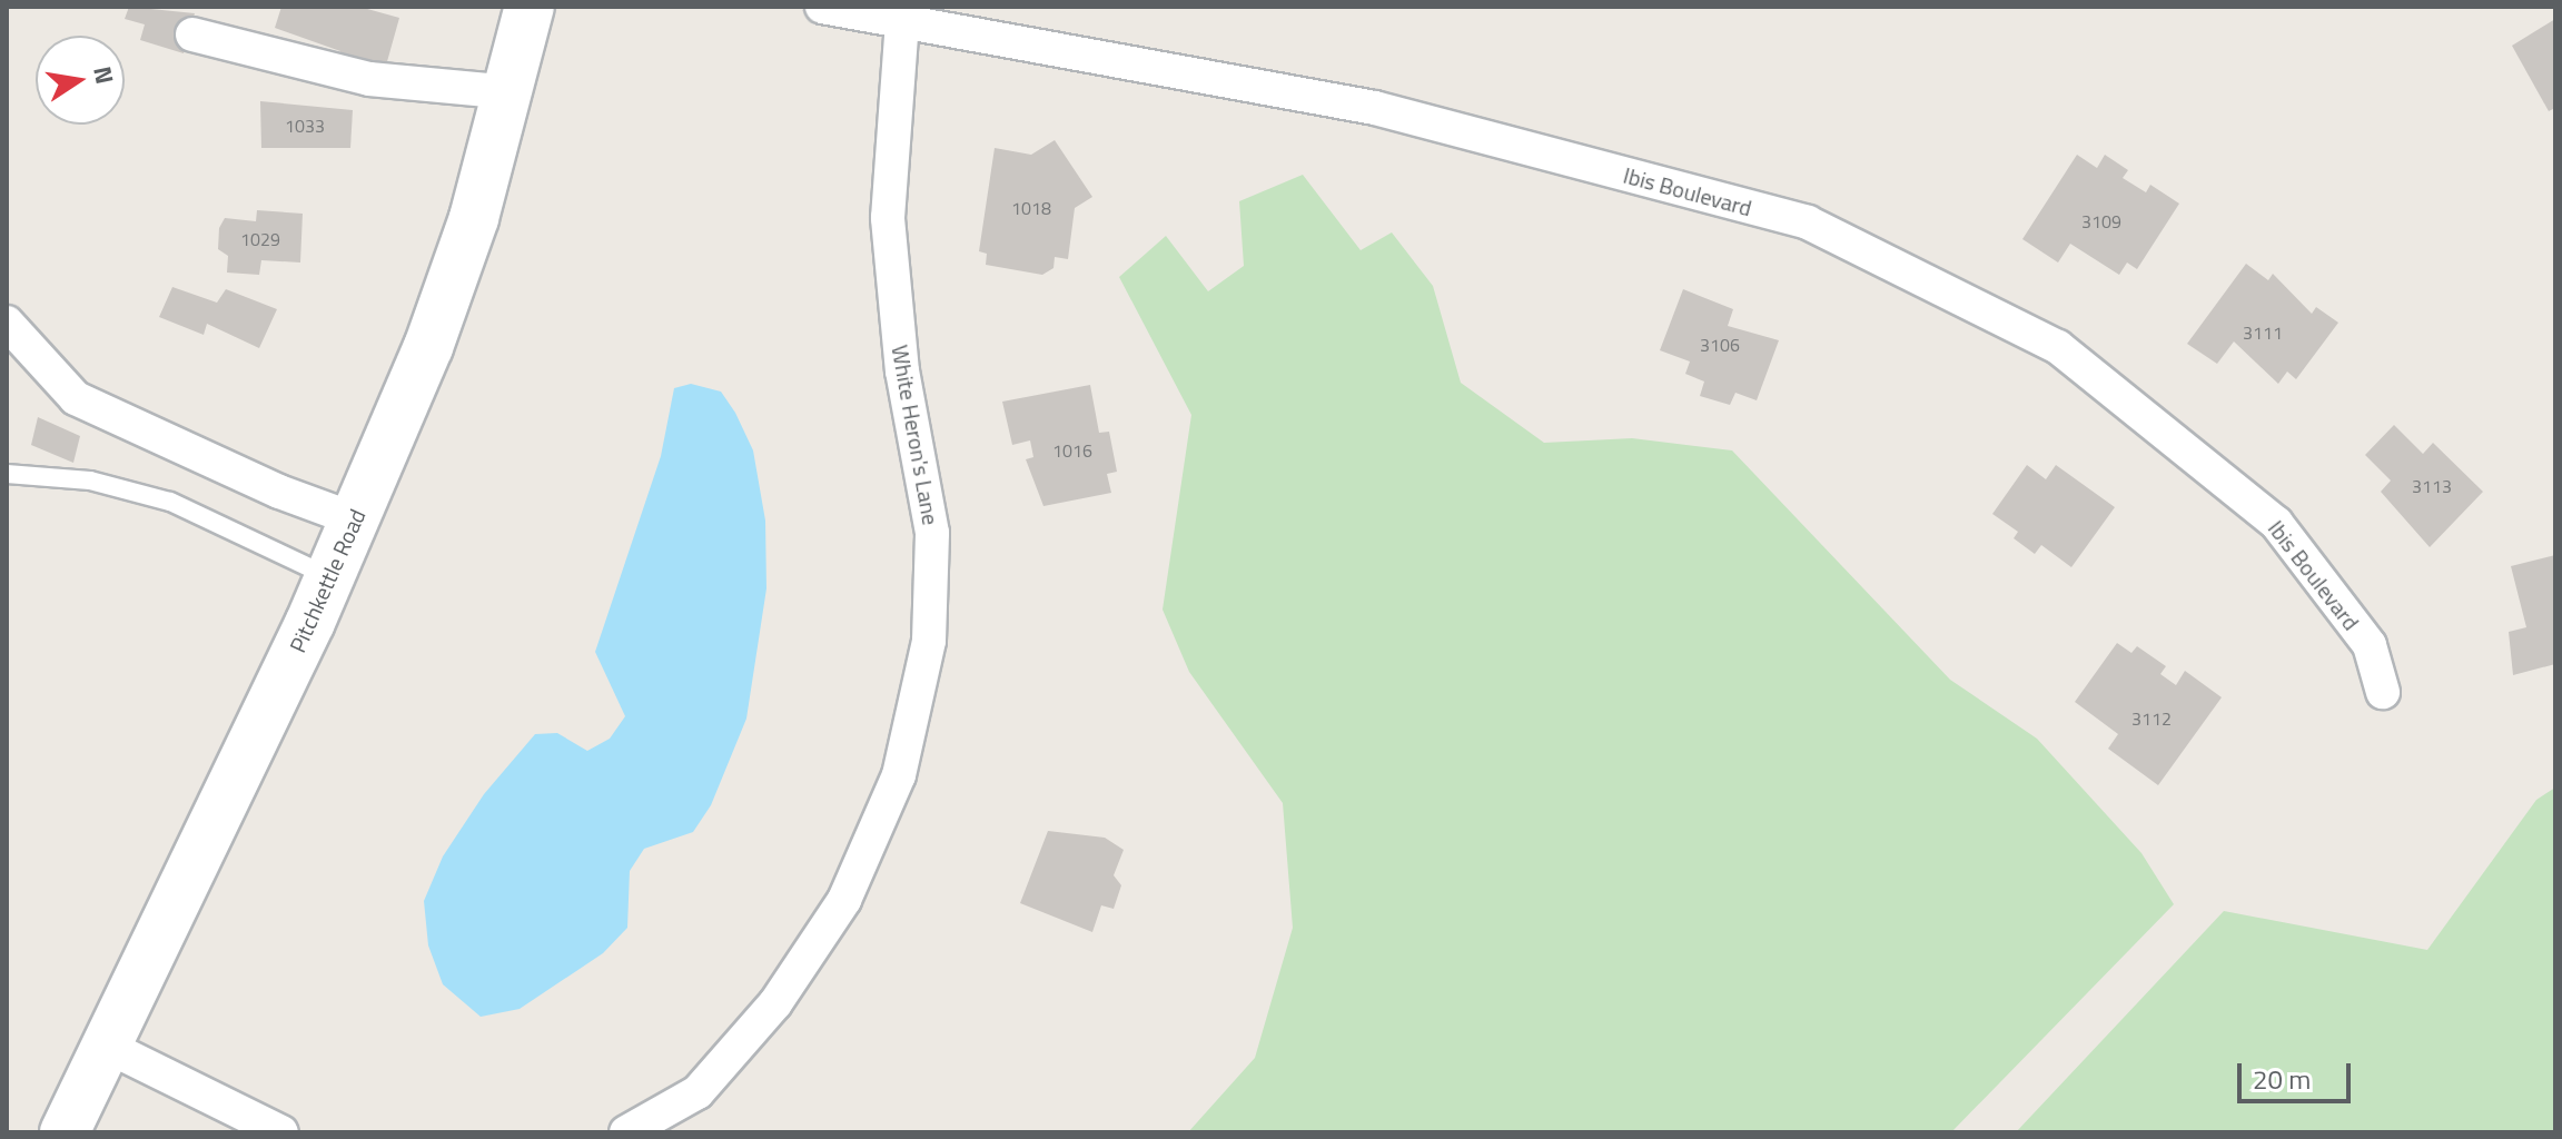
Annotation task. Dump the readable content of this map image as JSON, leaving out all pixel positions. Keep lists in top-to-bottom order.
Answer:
{
  "streets": {
    "main road": ["Pitchkettle Road"],
    "street": ["Ibis Boulevard", "White Heron's Lane"]
  },
  "crossings": [
    ["Ibis Boulevard", "White Heron's Lane"]
  ],
  "house_numbers": [
    "1033",
    "1018",
    "3109",
    "1029",
    "3111",
    "3106",
    "1016",
    "3113",
    "3112"
  ],
  "scale_bar": "20 m",
  "north": "right"
}
